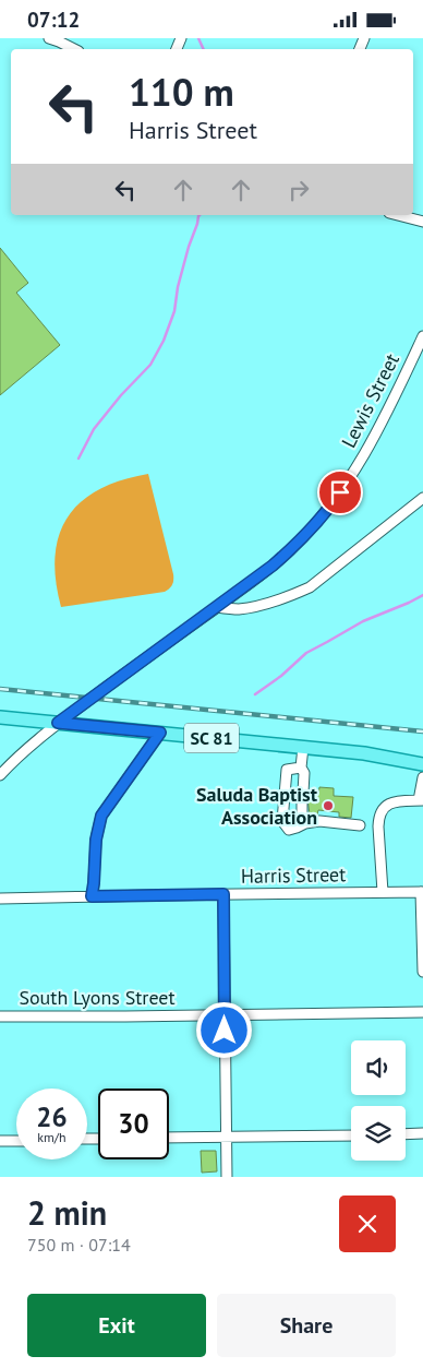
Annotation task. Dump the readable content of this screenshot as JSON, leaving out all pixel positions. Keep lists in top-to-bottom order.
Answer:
{
  "streets": {
    "main road": ["SC 81"],
    "street": ["Lewis Street", "Harris Street", "South Lyons Street"]
  },
  "crossings": [
    ["Lewis Street", "SC 81"]
  ],
  "places": ["Saluda Baptist Association"],
  "page": {
    "status": "07:12",
    "turn": ["110 m", "Harris Street"],
    "speed": "26 km/h",
    "limit": "30",
    "heading": ["2 min", "750 m · 07:14"],
    "buttons": ["Exit", "Share"]
  }
}
